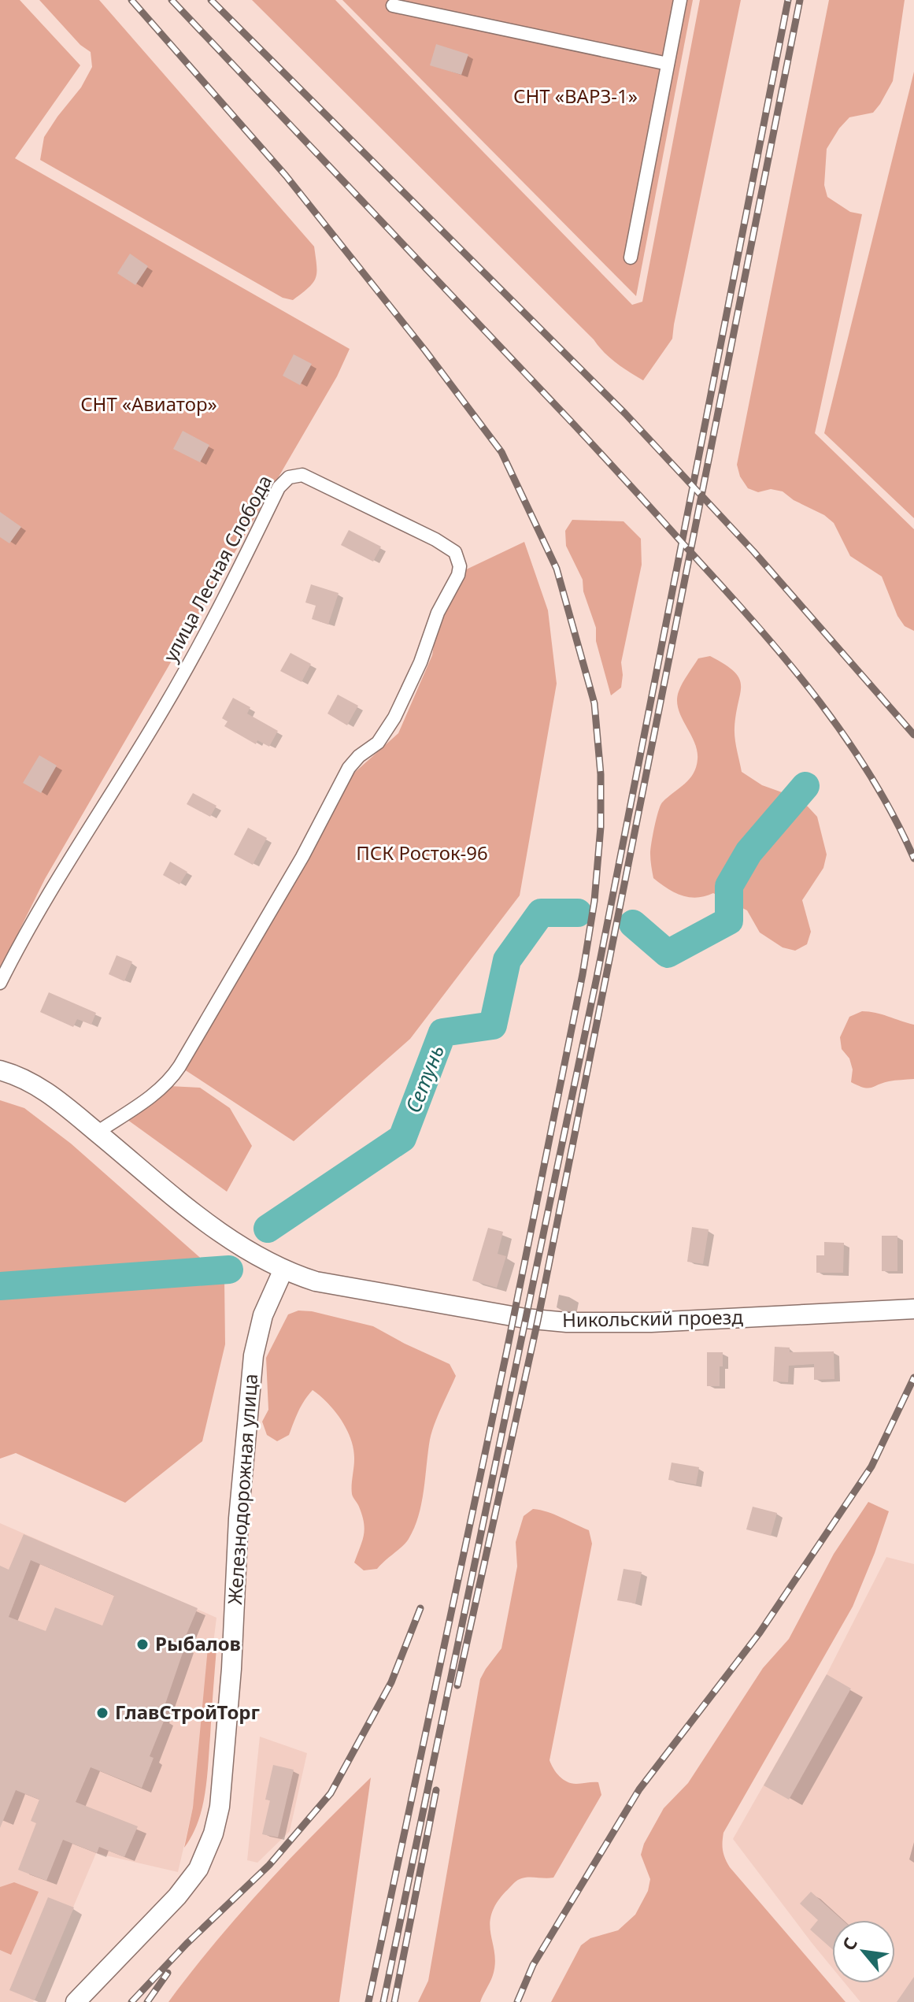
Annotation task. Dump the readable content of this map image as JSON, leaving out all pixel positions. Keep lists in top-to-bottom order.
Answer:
{
  "streets": {
    "main road": ["Никольский проезд", "Железнодорожная улица"],
    "street": ["улица Лесная Слобода"]
  },
  "crossings": [
    ["улица Лесная Слобода", "Никольский проезд"],
    ["Никольский проезд", "Железнодорожная улица"]
  ],
  "water": ["Сетунь"],
  "parks": ["СНТ «ВАРЗ-1»", "СНТ «Авиатор»", "ПСК Росток-96"],
  "places": ["Рыбалов", "ГлавСтройТорг"],
  "north": "top left"
}
